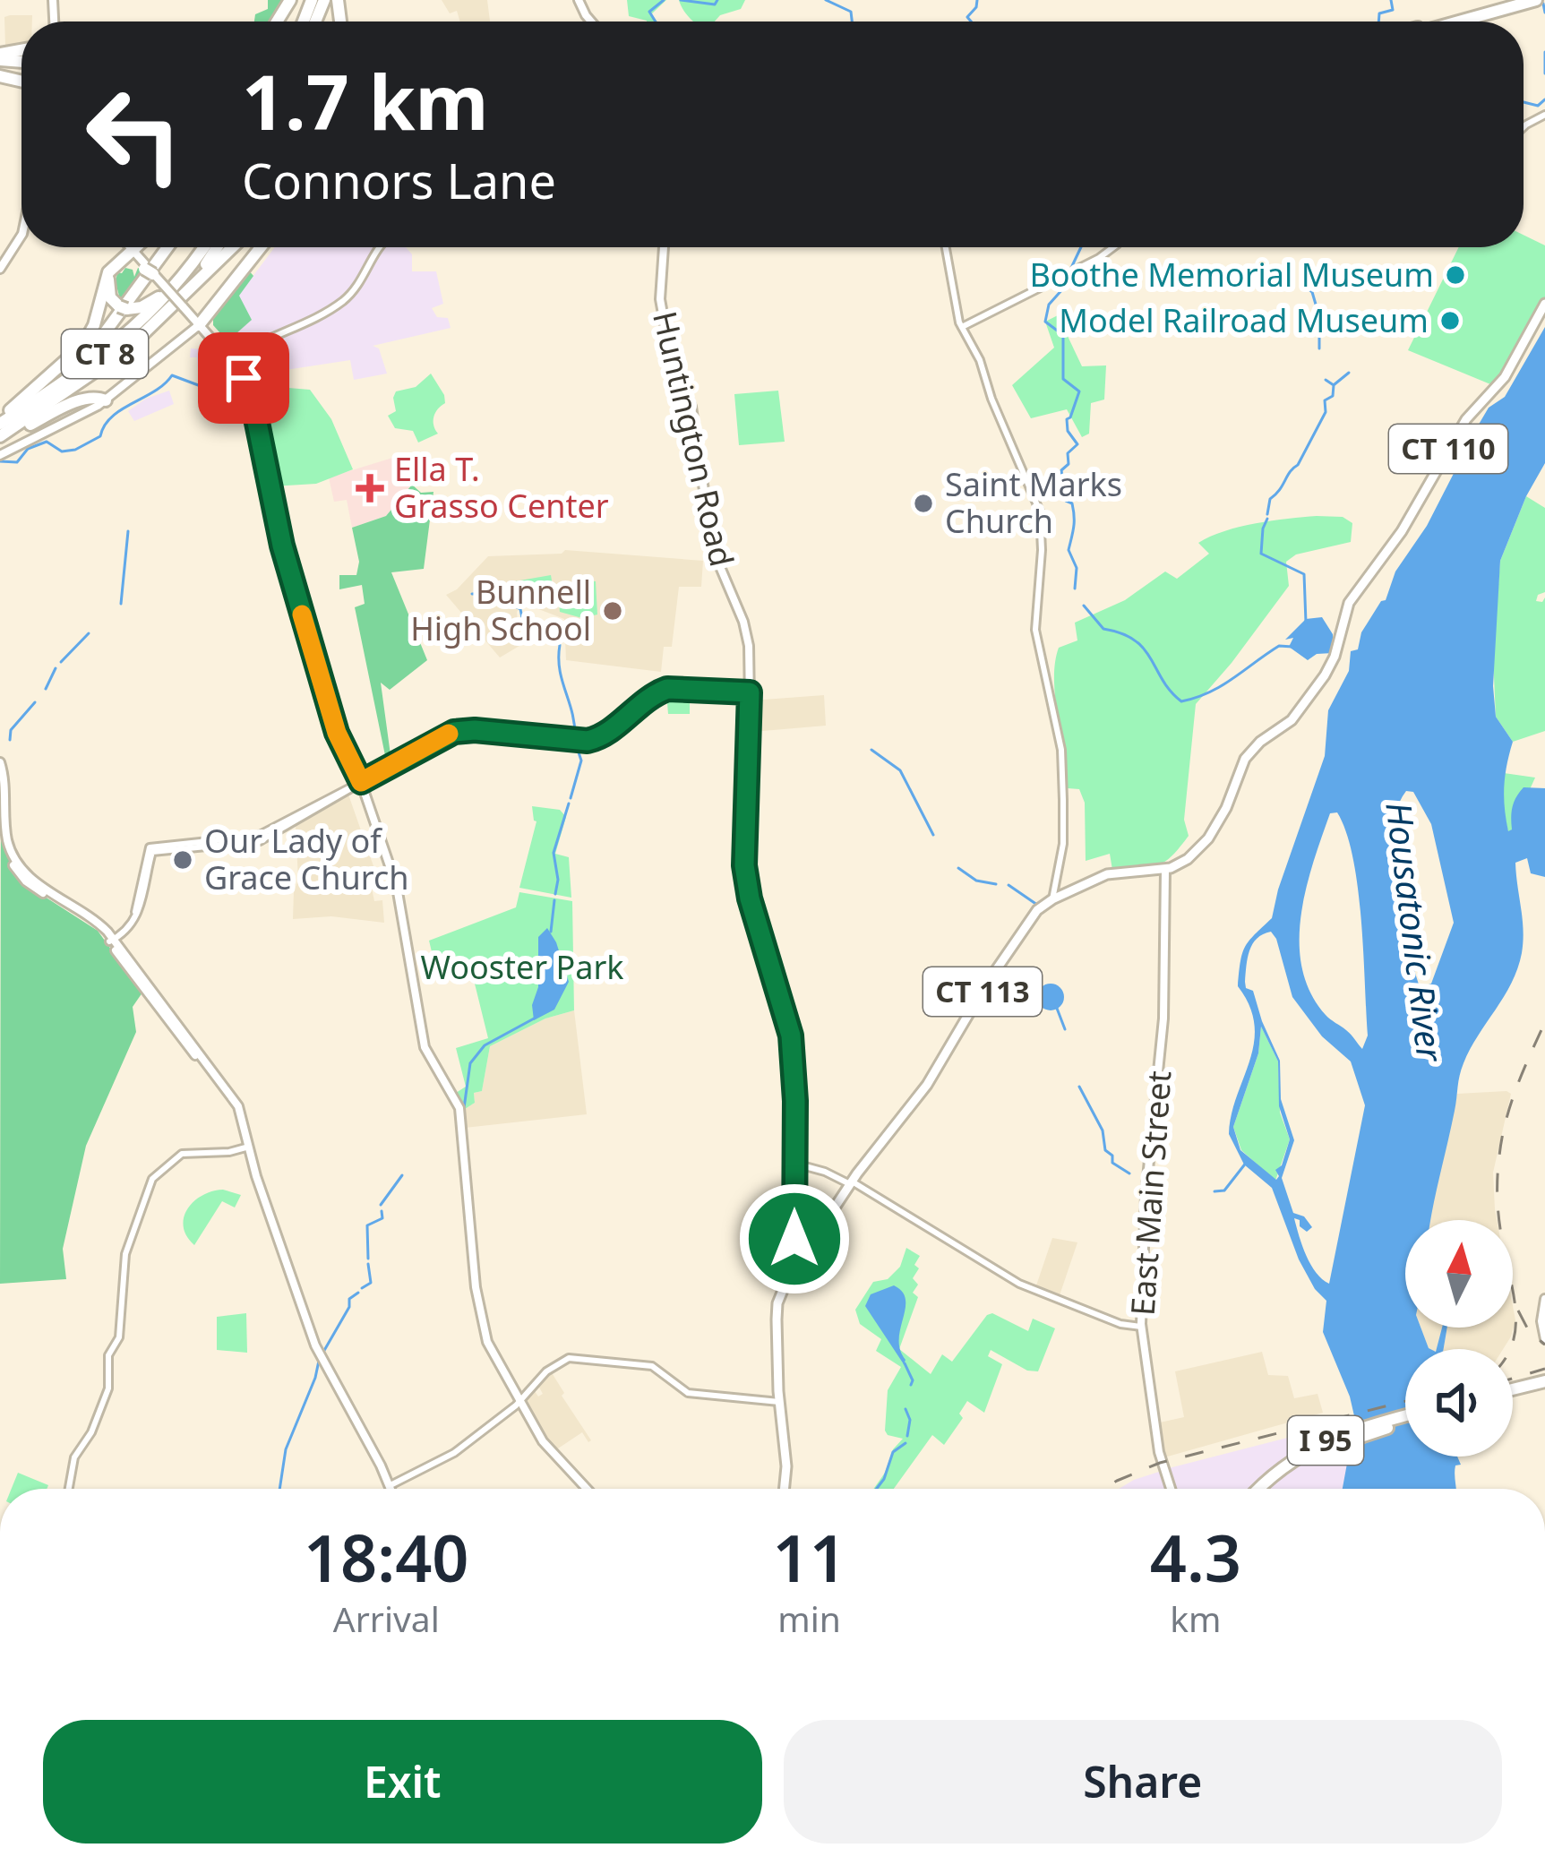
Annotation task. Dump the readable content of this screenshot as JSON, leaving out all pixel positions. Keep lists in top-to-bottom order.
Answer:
{
  "streets": {
    "highway": ["CT 8", "I 95"],
    "main road": [
      "Huntington Road",
      "CT 110",
      "CT 113",
      "East Main Street"
    ]
  },
  "crossings": [
    ["Huntington Road", "CT 113"],
    ["CT 110", "CT 113"],
    ["CT 110", "East Main Street"],
    ["CT 113", "East Main Street"]
  ],
  "water": ["Housatonic River"],
  "parks": ["Wooster Park"],
  "places": {
    "other": [
      "Boothe Memorial Museum",
      "Model Railroad Museum",
      "Saint Marks Church",
      "Bunnell High School",
      "Our Lady of Grace Church"
    ],
    "health": ["Ella T. Grasso Center"]
  },
  "north": "top",
  "page": {
    "turn": ["1.7 km", "Connors Lane"],
    "eta": [
      "18:40",
      "Arrival",
      "11",
      "min",
      "4.3",
      "km"
    ],
    "buttons": ["Exit", "Share"]
  }
}
